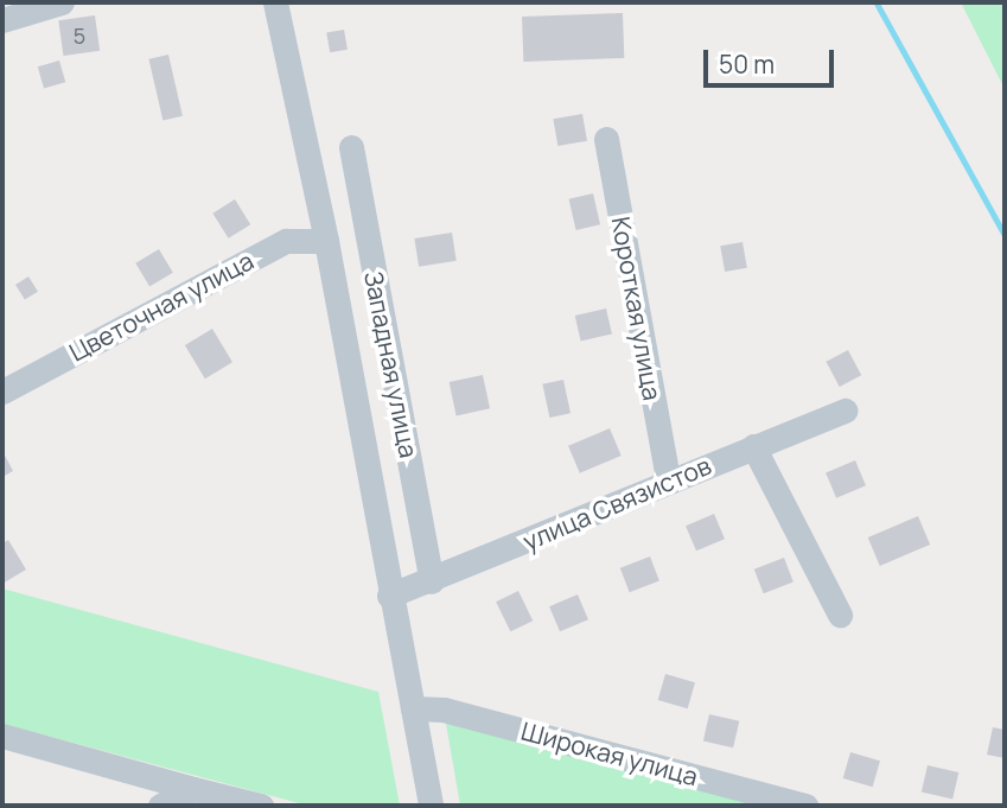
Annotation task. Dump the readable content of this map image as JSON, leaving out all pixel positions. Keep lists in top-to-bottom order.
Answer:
{
  "streets": {
    "street": [
      "Цветочная улица",
      "Короткая улица",
      "Западная улица",
      "улица Связистов",
      "Широкая улица"
    ]
  },
  "crossings": [
    ["Короткая улица", "улица Связистов"],
    ["Западная улица", "улица Связистов"]
  ],
  "house_numbers": ["5"],
  "scale_bar": "50 m"
}
